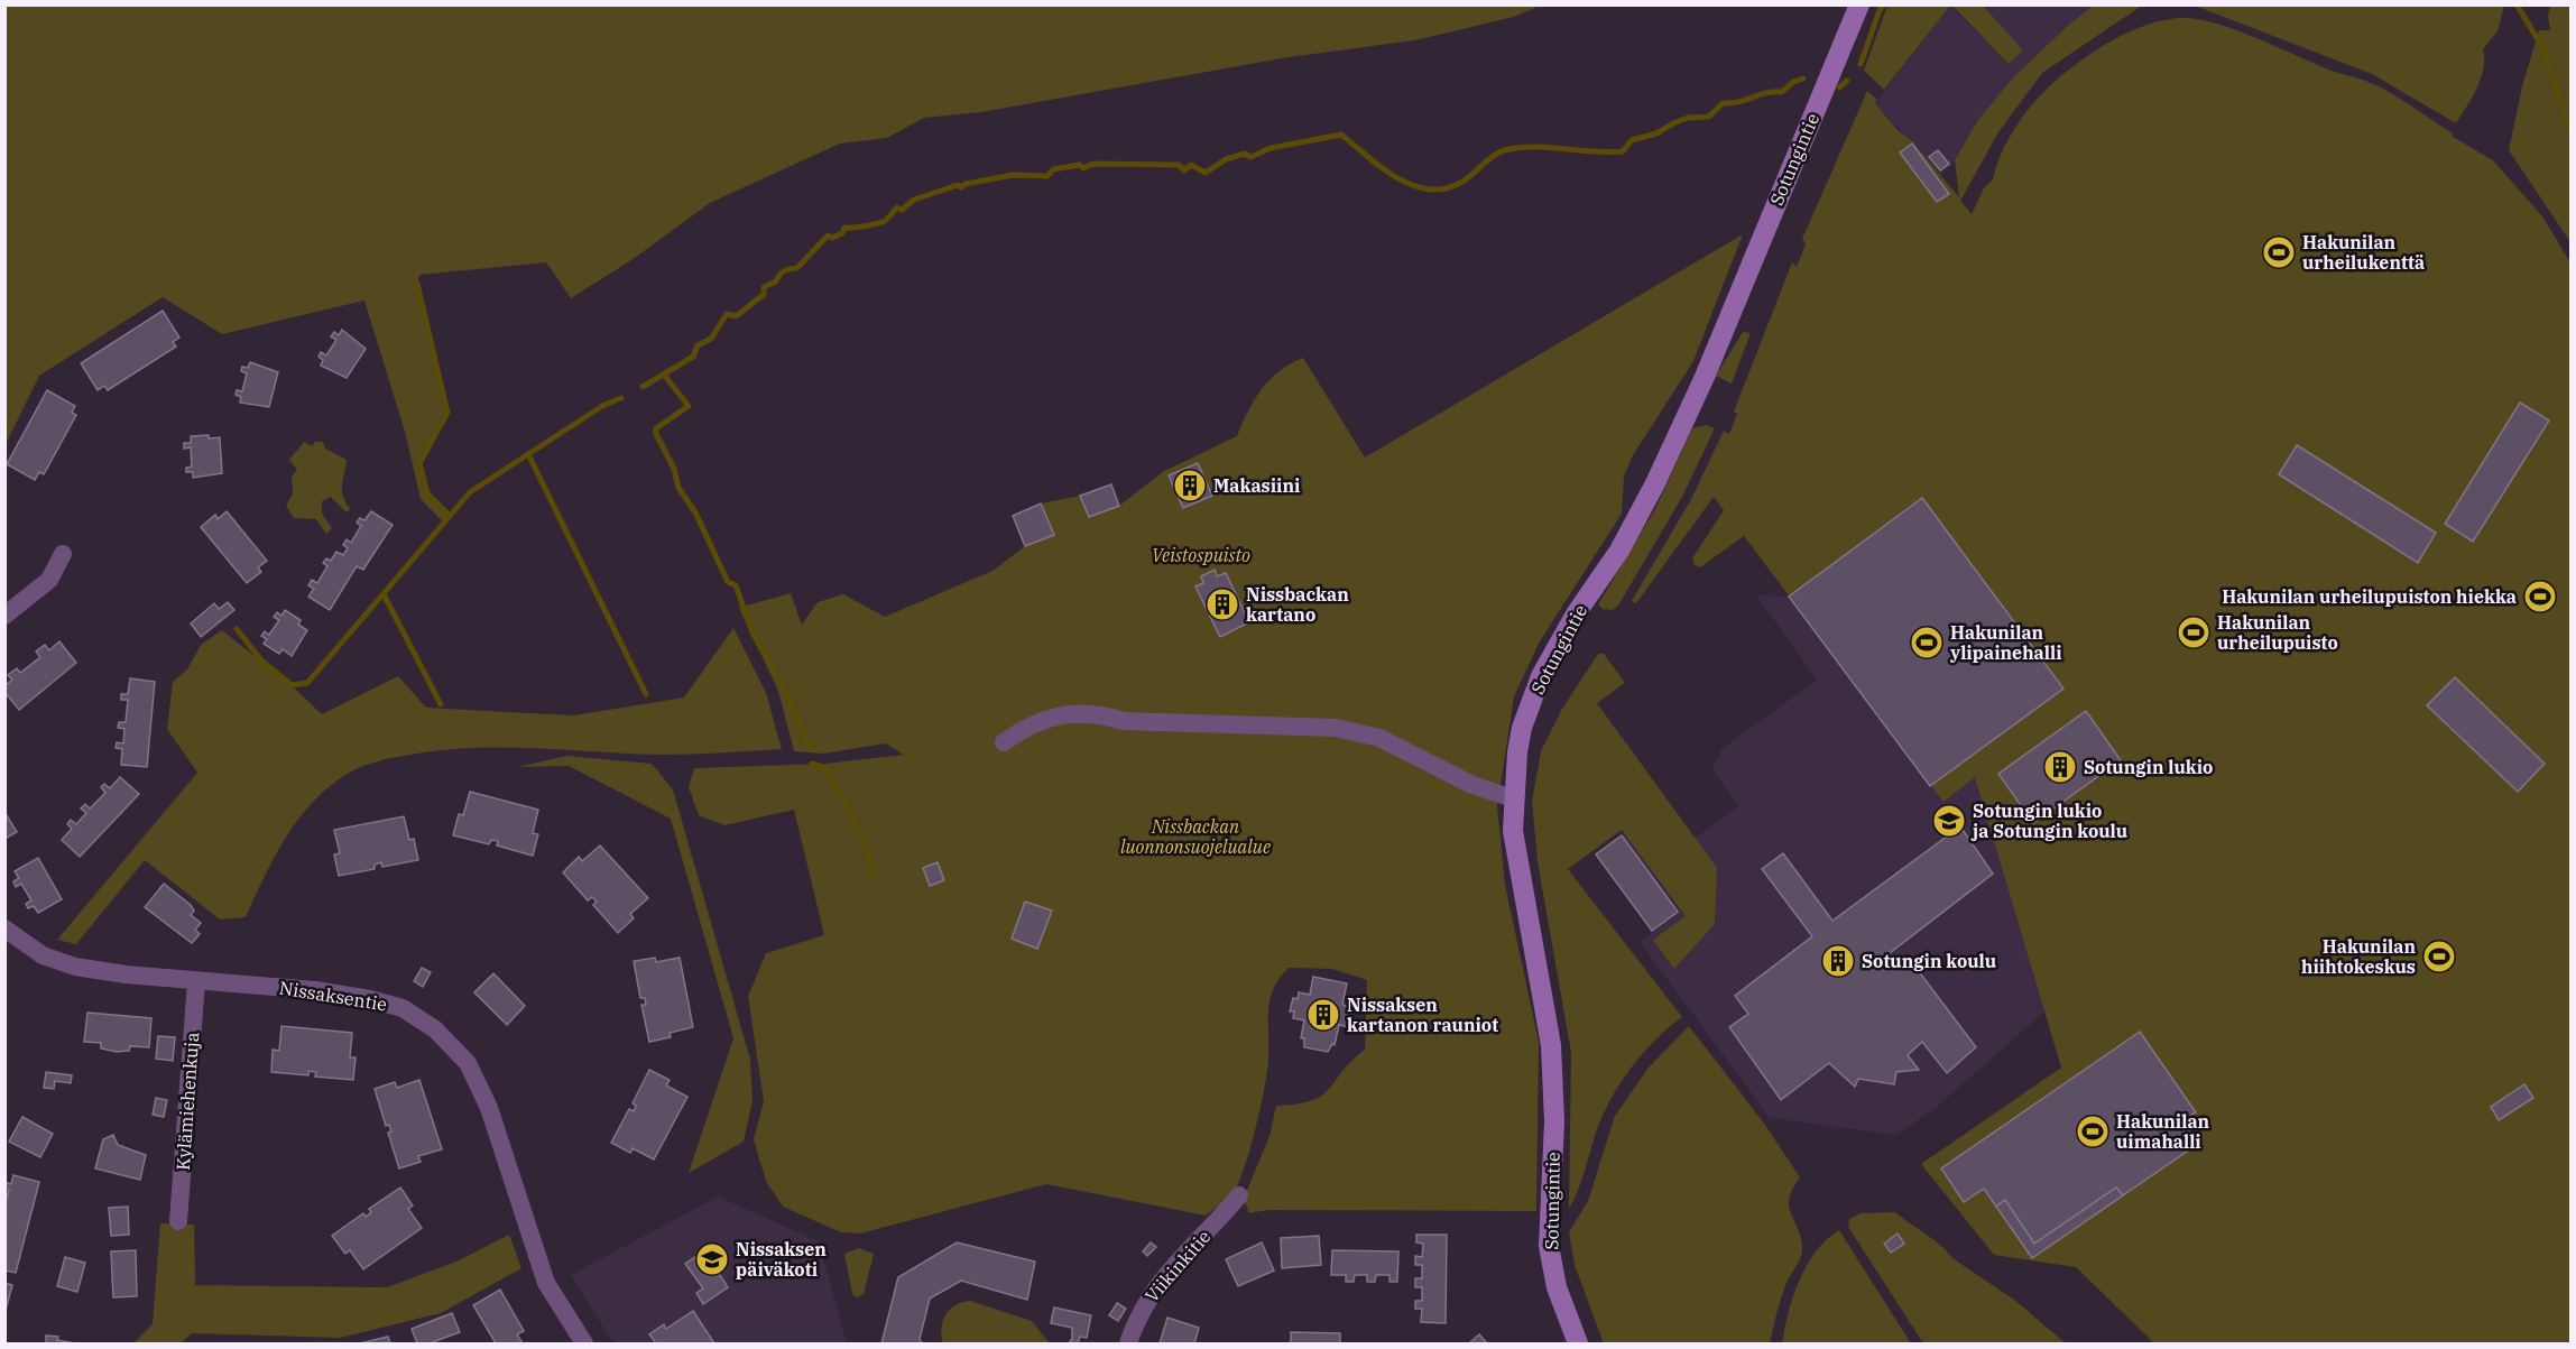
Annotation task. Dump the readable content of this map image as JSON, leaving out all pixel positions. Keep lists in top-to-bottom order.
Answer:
{
  "streets": {
    "street": [
      "Sotungintie",
      "Nissaksentie",
      "Kylämiehenkuja",
      "Viikinkitie"
    ]
  },
  "crossings": [
    ["Nissaksentie", "Kylämiehenkuja"]
  ],
  "parks": ["Veistospuisto", "Nissbackan luonnonsuojelualue"],
  "places": {
    "sports": [
      "Hakunilan urheilukenttä",
      "Hakunilan urheilupuiston hiekka",
      "Hakunilan urheilupuisto",
      "Hakunilan ylipainehalli",
      "Hakunilan hiihtokeskus",
      "Hakunilan uimahalli"
    ],
    "building": [
      "Makasiini",
      "Nissbackan kartano",
      "Sotungin lukio",
      "Sotungin koulu",
      "Nissaksen kartanon rauniot"
    ],
    "school or university": ["Sotungin lukio ja Sotungin koulu", "Nissaksen päiväkoti"]
  }
}
